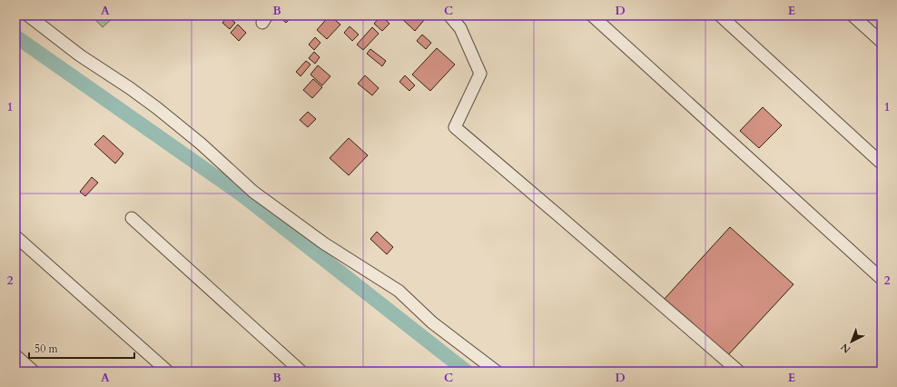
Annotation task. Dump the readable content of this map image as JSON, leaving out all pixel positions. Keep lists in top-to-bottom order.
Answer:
{
  "scale_bar": "50 m",
  "north": "bottom left",
  "grid": {
    "columns": [
      "A",
      "B",
      "C",
      "D",
      "E"
    ],
    "rows": ["1", "2"]
  }
}
